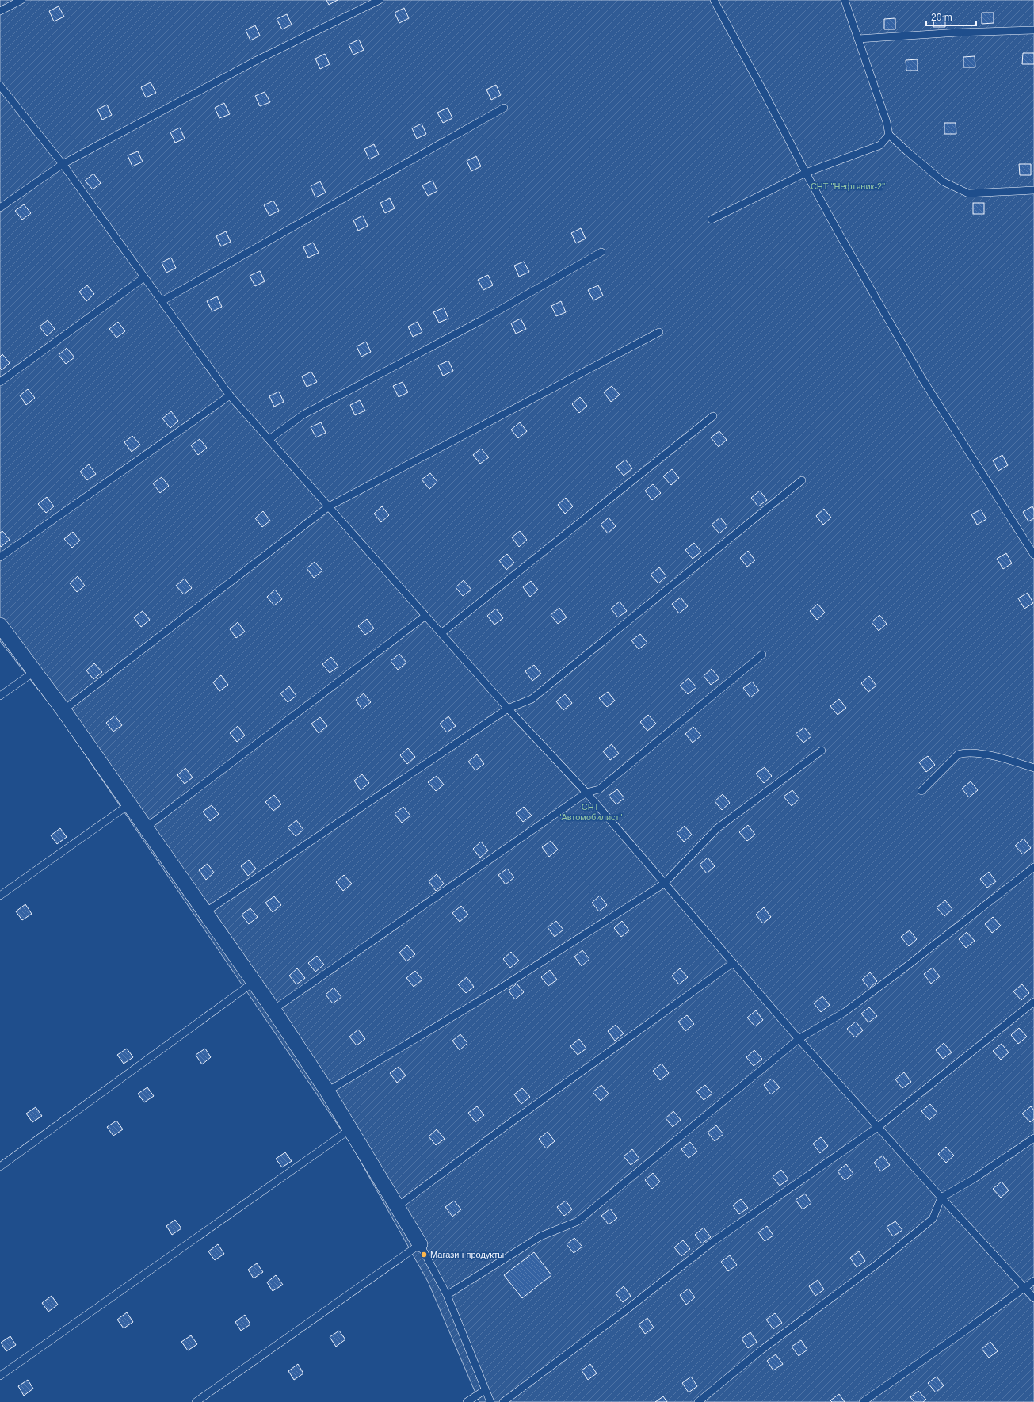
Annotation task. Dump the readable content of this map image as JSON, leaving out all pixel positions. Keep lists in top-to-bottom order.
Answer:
{
  "parks": ["СНТ \"Нефтяник-2\"", "СНТ \"Автомобилист\""],
  "places": ["Магазин продукты"],
  "scale_bar": "20 m"
}
